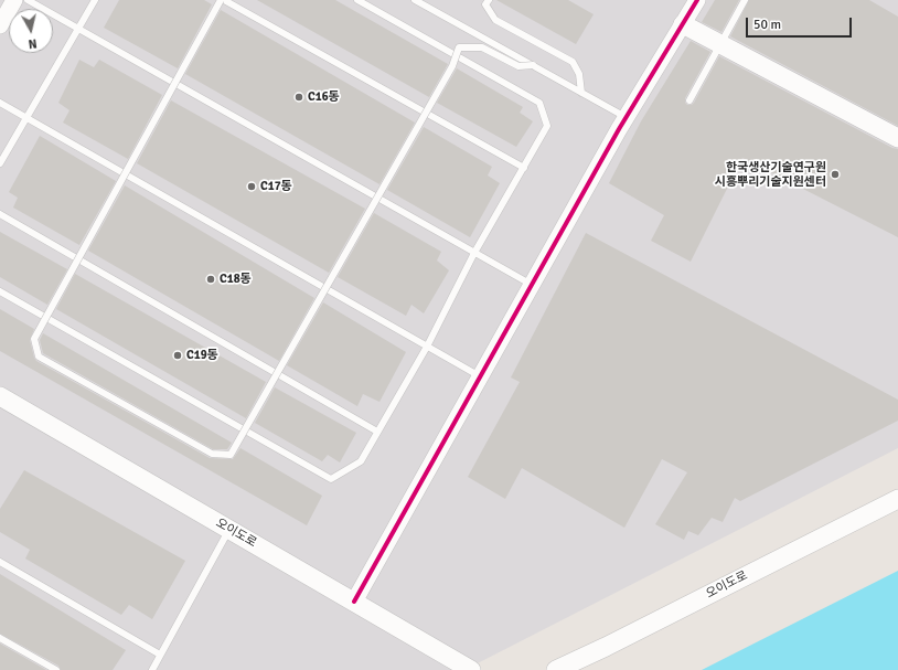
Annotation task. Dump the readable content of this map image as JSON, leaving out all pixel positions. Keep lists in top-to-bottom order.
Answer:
{
  "streets": {
    "main road": ["오이도로"]
  },
  "places": [
    "C16동",
    "한국생산기술연구원 시흥뿌리기술지원센터",
    "C17동",
    "C18동",
    "C19동"
  ],
  "scale_bar": "50 m",
  "north": "bottom"
}
